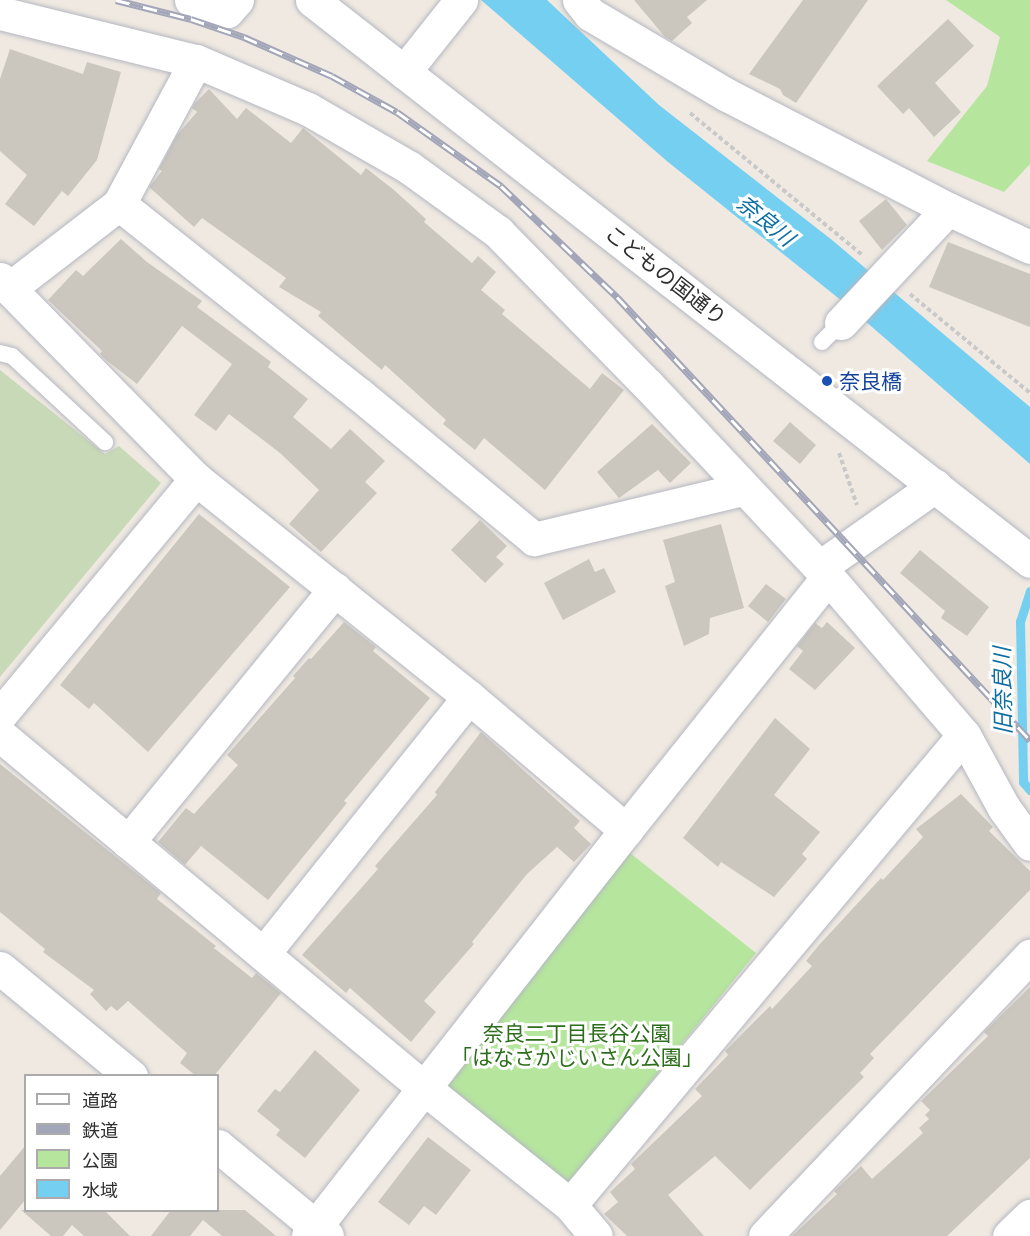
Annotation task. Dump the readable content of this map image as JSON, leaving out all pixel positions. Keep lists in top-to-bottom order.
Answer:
{
  "streets": {
    "street": ["こどもの国通り"]
  },
  "water": ["奈良川", "旧奈良川"],
  "parks": ["奈良二丁目長谷公園 「はなさかじいさん公園」"],
  "places": ["奈良橋"],
  "legend": [
    "道路",
    "鉄道",
    "公園",
    "水域"
  ]
}
